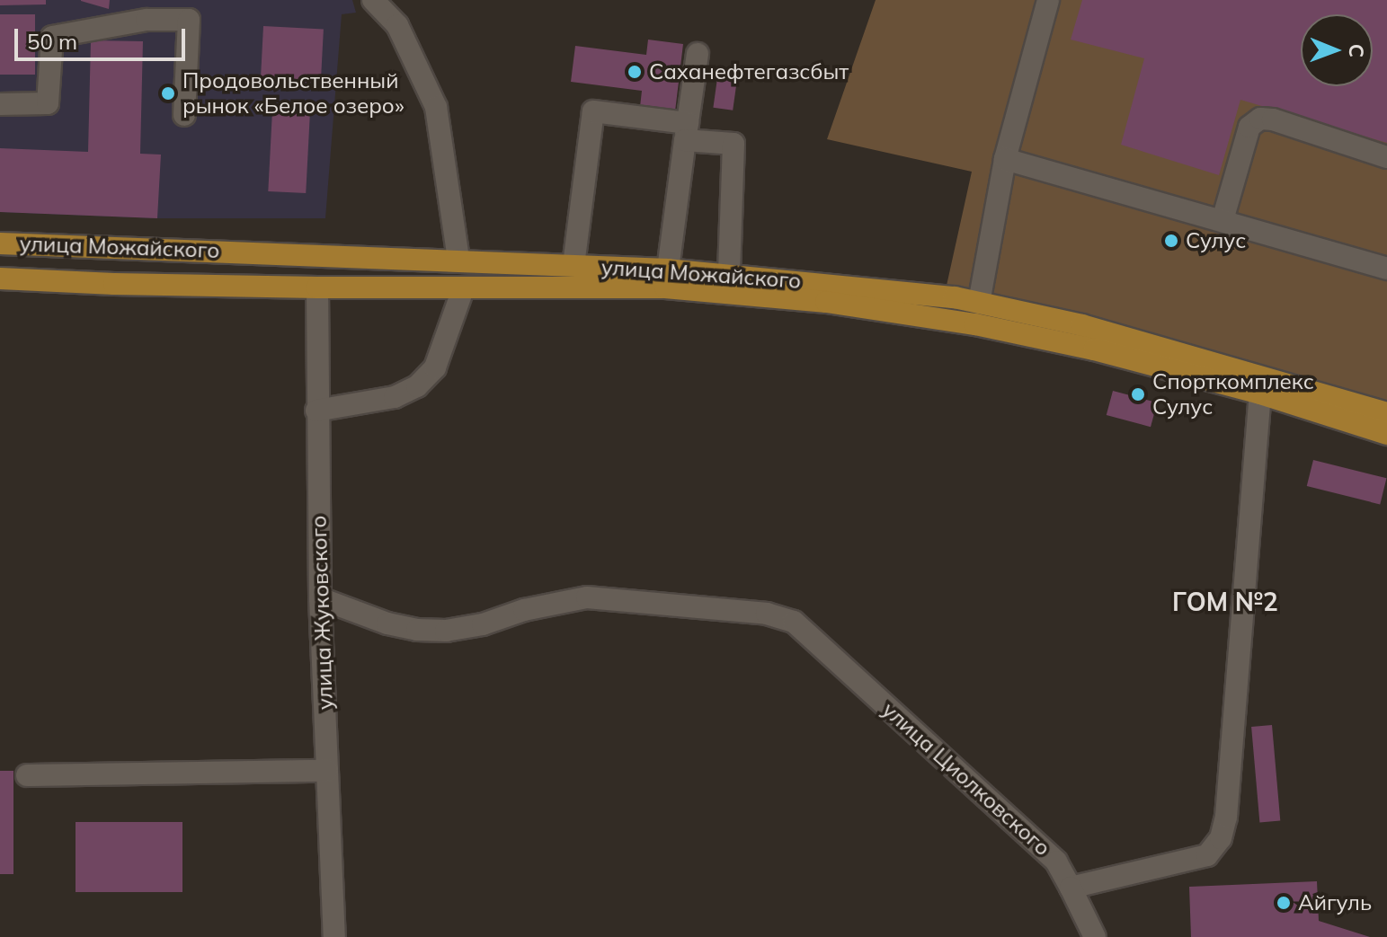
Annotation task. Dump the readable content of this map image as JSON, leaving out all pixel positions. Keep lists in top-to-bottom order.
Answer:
{
  "streets": {
    "main road": ["улица Можайского"],
    "street": ["улица Жуковского", "улица Циолковского"]
  },
  "crossings": [
    ["улица Можайского", "улица Жуковского"],
    ["улица Жуковского", "улица Циолковского"]
  ],
  "districts": ["ГОМ №2"],
  "places": [
    "Саханефтегазсбыт",
    "Продовольственный рынок «Белое озеро»",
    "Сулус",
    "Спорткомплекс Сулус",
    "Айгуль"
  ],
  "scale_bar": "50 m",
  "north": "right"
}
